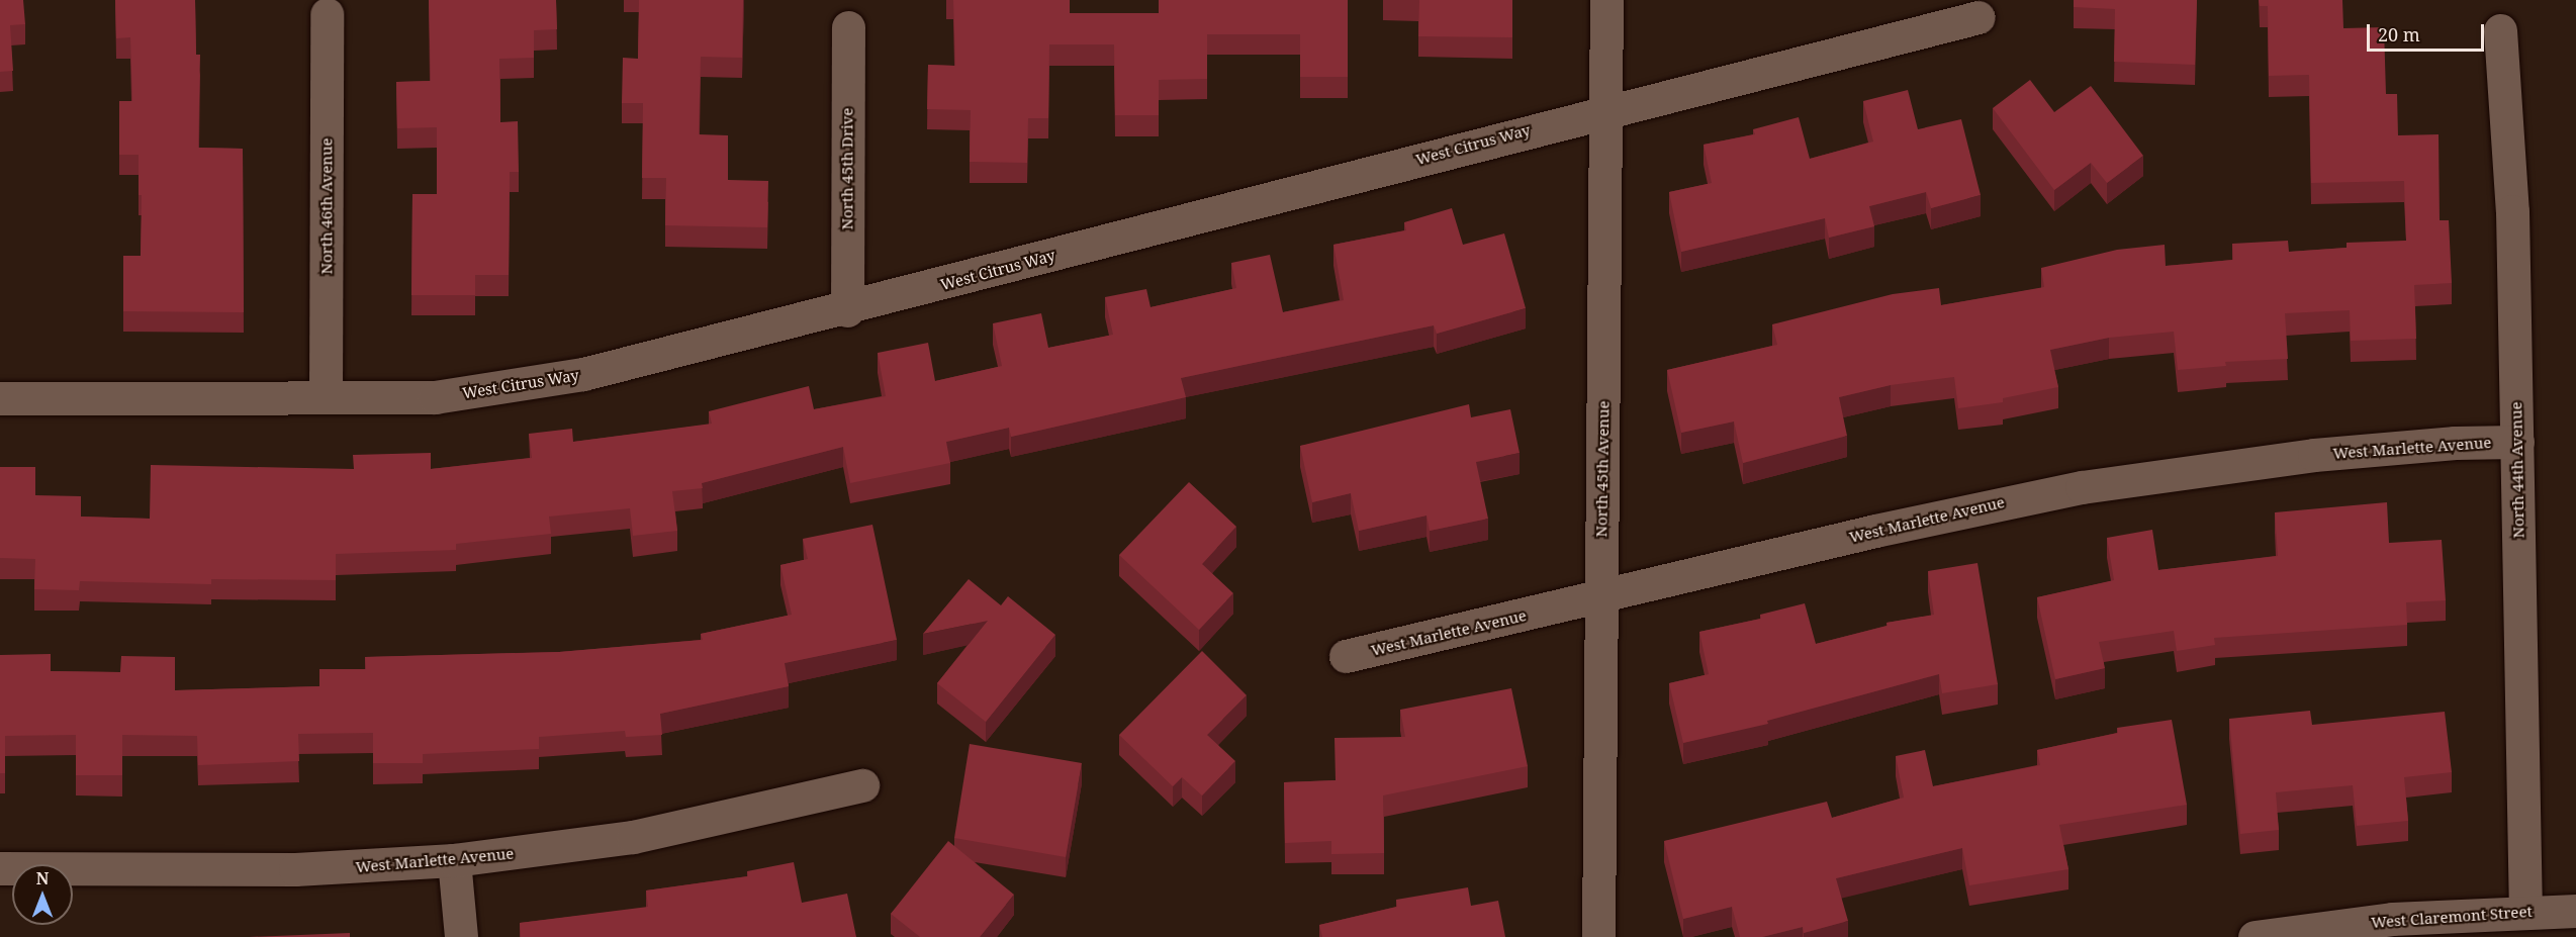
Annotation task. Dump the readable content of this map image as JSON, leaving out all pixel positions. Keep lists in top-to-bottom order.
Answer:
{
  "streets": {
    "street": [
      "West Citrus Way",
      "North 45th Drive",
      "North 46th Avenue",
      "West Marlette Avenue",
      "North 45th Avenue",
      "North 44th Avenue",
      "West Claremont Street"
    ]
  },
  "crossings": [
    ["West Citrus Way", "North 45th Drive"],
    ["West Citrus Way", "North 46th Avenue"],
    ["West Citrus Way", "North 45th Avenue"],
    ["West Marlette Avenue", "North 45th Avenue"],
    ["West Marlette Avenue", "North 44th Avenue"],
    ["North 44th Avenue", "West Claremont Street"]
  ],
  "scale_bar": "20 m",
  "north": "top"
}
